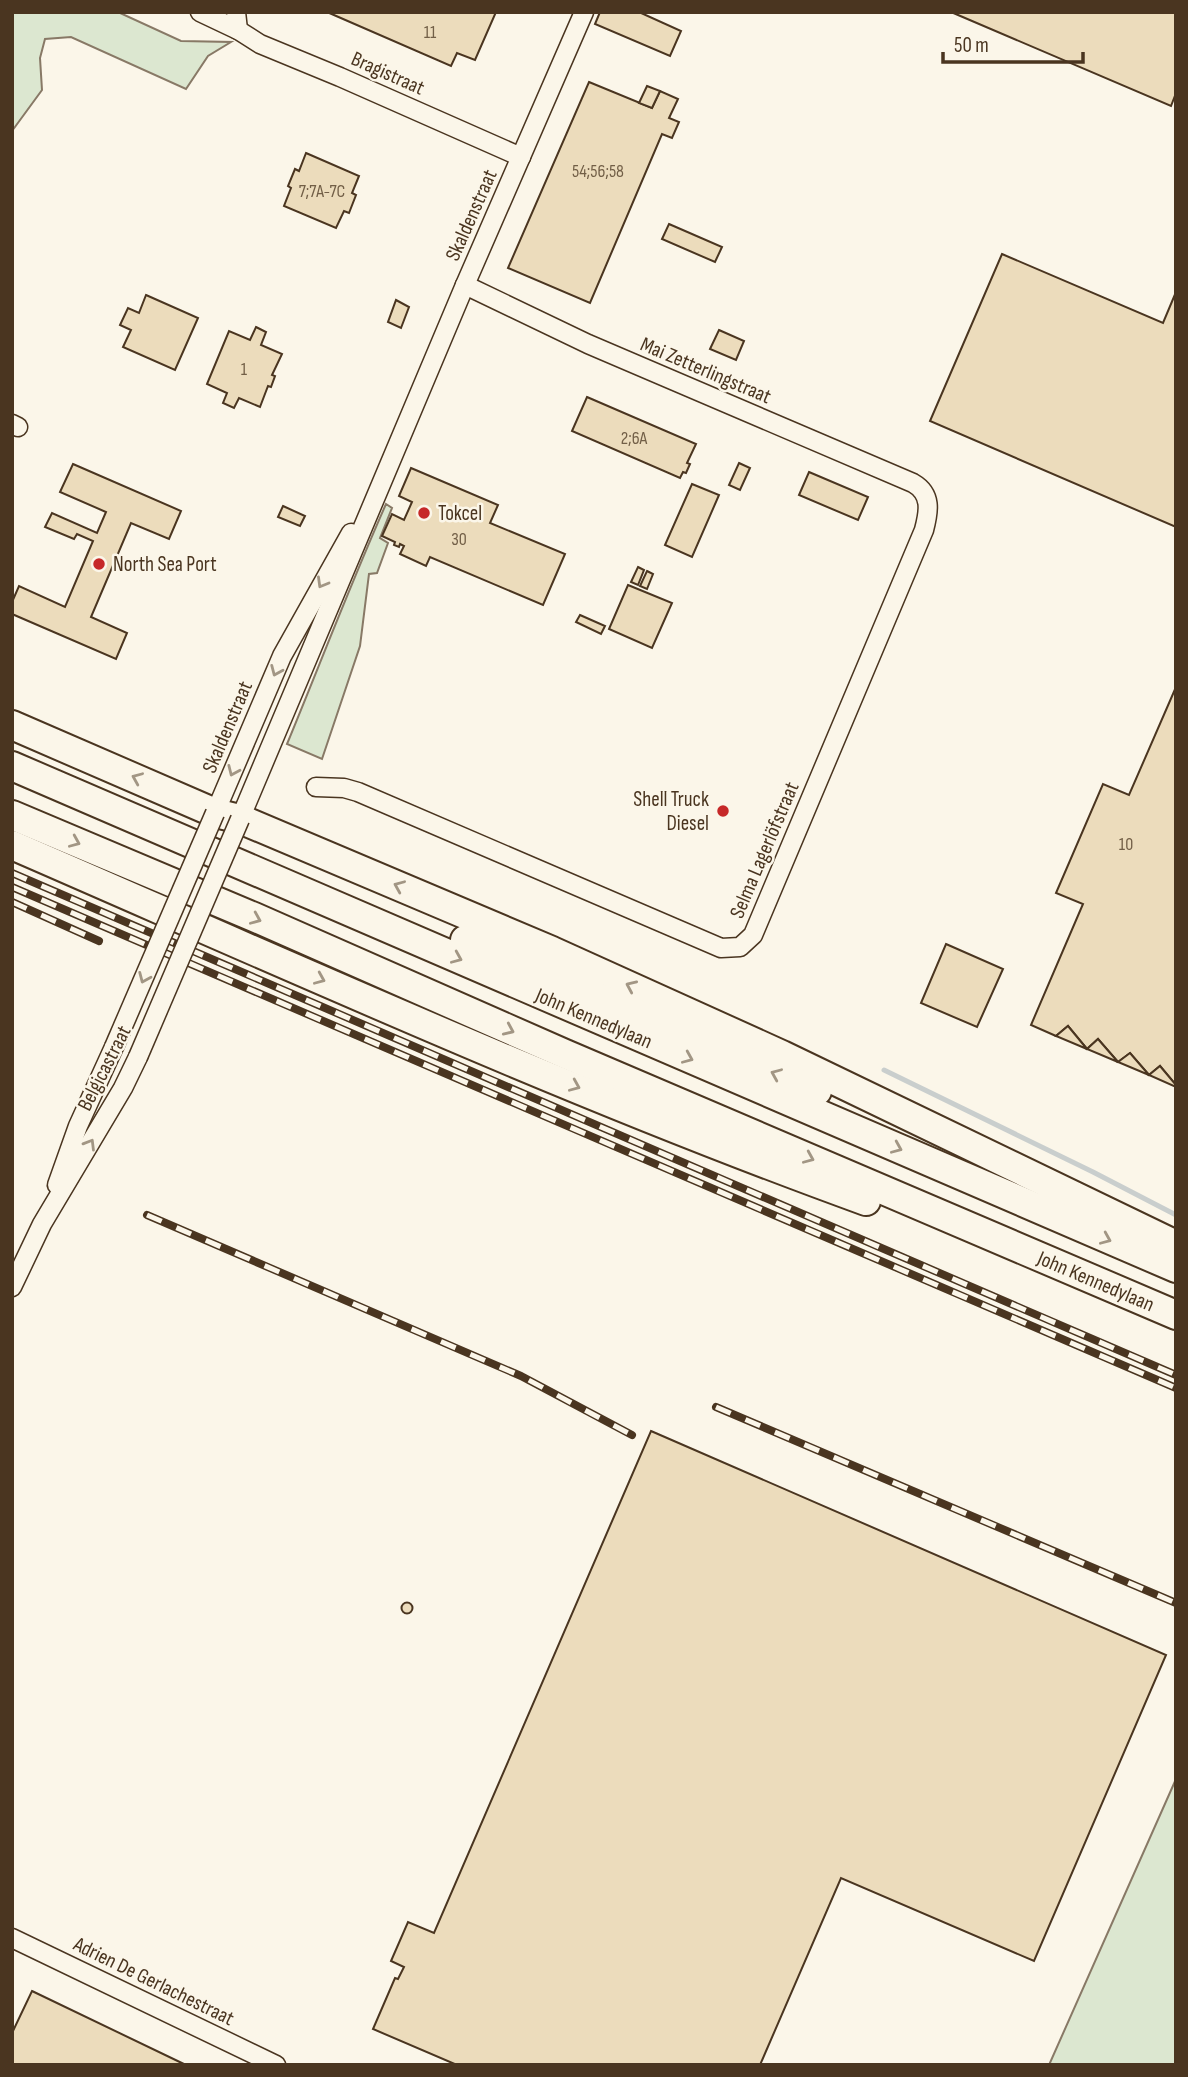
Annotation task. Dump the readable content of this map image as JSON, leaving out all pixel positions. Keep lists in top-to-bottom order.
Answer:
{
  "streets": {
    "highway": ["John Kennedylaan"],
    "street": [
      "Bragistraat",
      "Skaldenstraat",
      "Mai Zetterlingstraat",
      "Selma Lagerlöfstraat",
      "Belgicastraat",
      "Adrien De Gerlachestraat"
    ]
  },
  "crossings": [
    ["Bragistraat", "Skaldenstraat"],
    ["Skaldenstraat", "Mai Zetterlingstraat"],
    ["Mai Zetterlingstraat", "Selma Lagerlöfstraat"]
  ],
  "places": ["Tokcel", "North Sea Port", "Shell Truck Diesel"],
  "house_numbers": [
    "11",
    "54;56;58",
    "7;7A-7C",
    "1",
    "2;6A",
    "30",
    "10"
  ],
  "scale_bar": "50 m"
}
